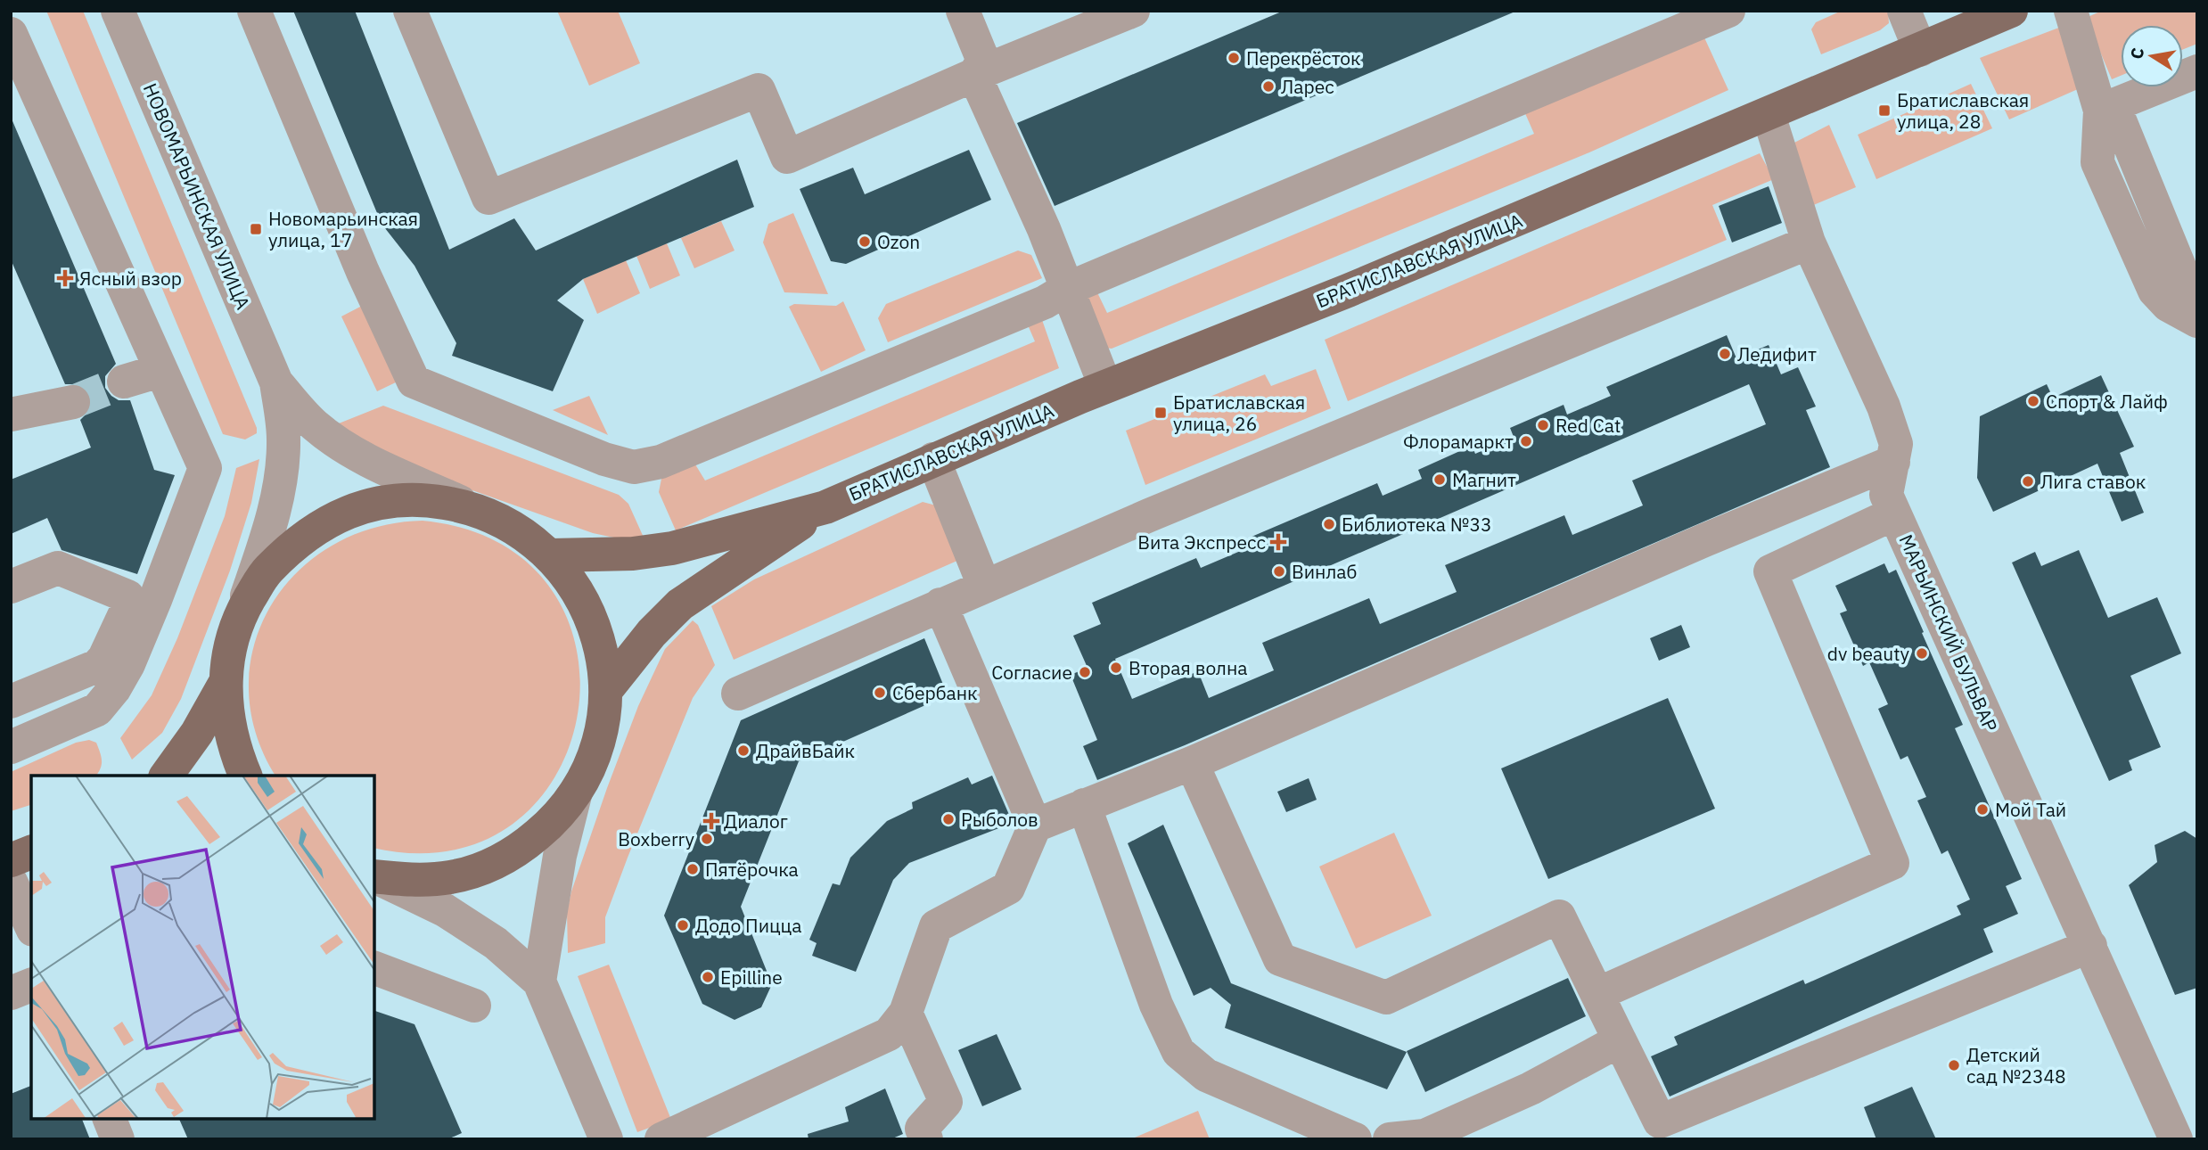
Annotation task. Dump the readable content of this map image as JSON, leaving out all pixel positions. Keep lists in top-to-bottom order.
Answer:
{
  "streets": {
    "main road": ["БРАТИСЛАВСКАЯ УЛИЦА"],
    "street": ["НОВОМАРЬИНСКАЯ УЛИЦА", "МАРЬИНСКИЙ БУЛЬВАР"]
  },
  "crossings": [
    ["НОВОМАРЬИНСКАЯ УЛИЦА", "БРАТИСЛАВСКАЯ УЛИЦА"],
    ["БРАТИСЛАВСКАЯ УЛИЦА", "МАРЬИНСКИЙ БУЛЬВАР"]
  ],
  "places": {
    "other": [
      "Перекрёсток",
      "Ларес",
      "Ozon",
      "Ледифит",
      "Спорт & Лайф",
      "Red Cat",
      "Флорамаркт",
      "Магнит",
      "Лига ставок",
      "Библиотека №33",
      "Винлаб",
      "dv beauty",
      "Вторая волна",
      "Согласие",
      "Сбербанк",
      "ДрайвБайк",
      "Мой Тай",
      "Рыболов",
      "Boxberry",
      "Пятёрочка",
      "Додо Пицца",
      "Epilline",
      "Детский сад №2348"
    ],
    "transit": ["Братиславская улица, 28", "Новомарьинская улица, 17", "Братиславская улица, 26"],
    "health": ["Ясный взор", "Вита Экспресс", "Диалог"]
  },
  "north": "left"
}
